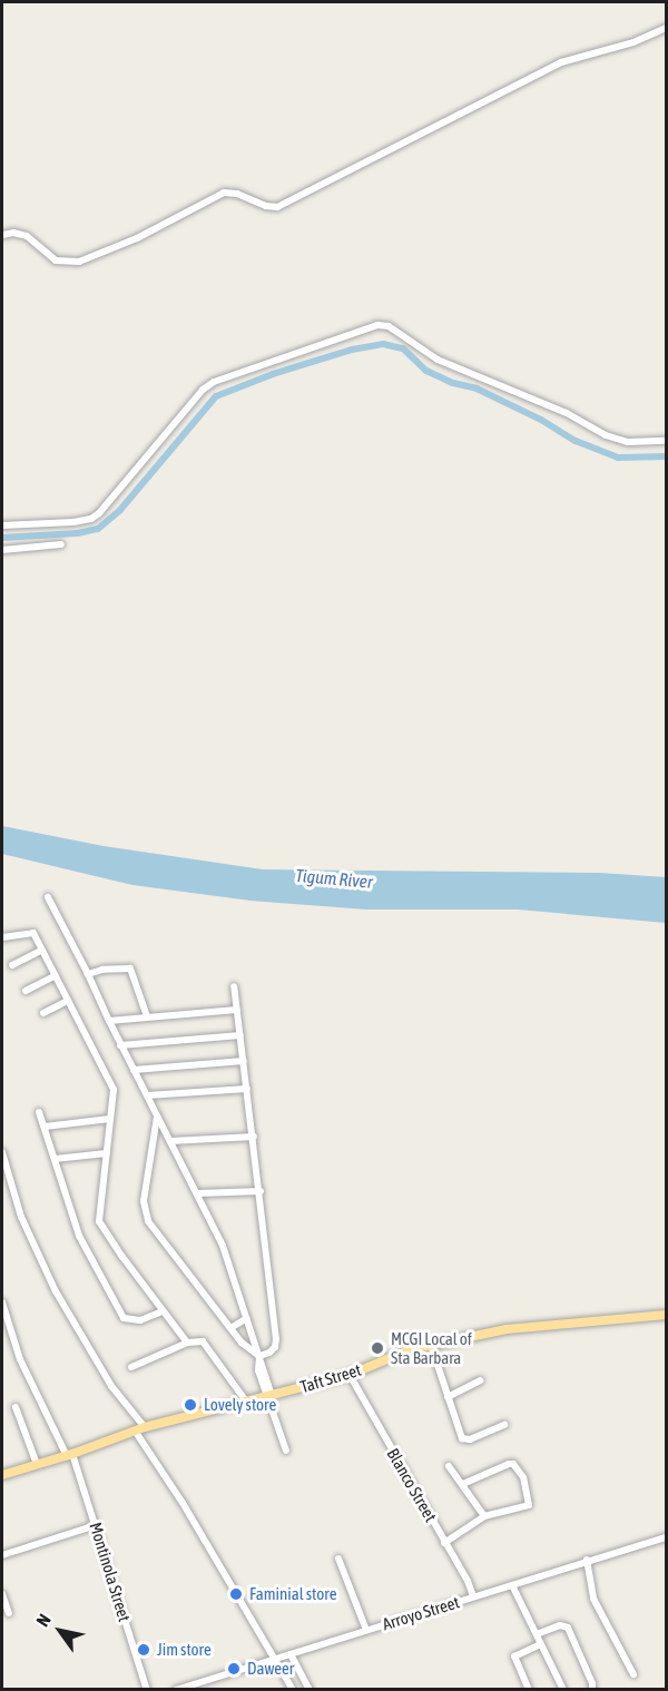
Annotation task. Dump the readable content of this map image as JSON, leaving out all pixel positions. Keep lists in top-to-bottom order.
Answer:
{
  "streets": {
    "main road": ["Taft Street"],
    "street": ["Blanco Street", "Montinola Street", "Arroyo Street"]
  },
  "crossings": [
    ["Taft Street", "Blanco Street"],
    ["Taft Street", "Montinola Street"],
    ["Blanco Street", "Arroyo Street"]
  ],
  "water": ["Tigum River"],
  "places": [
    "MCGI Local of Sta Barbara",
    "Lovely store",
    "Faminial store",
    "Jim store",
    "Daweer"
  ],
  "north": "top left"
}
